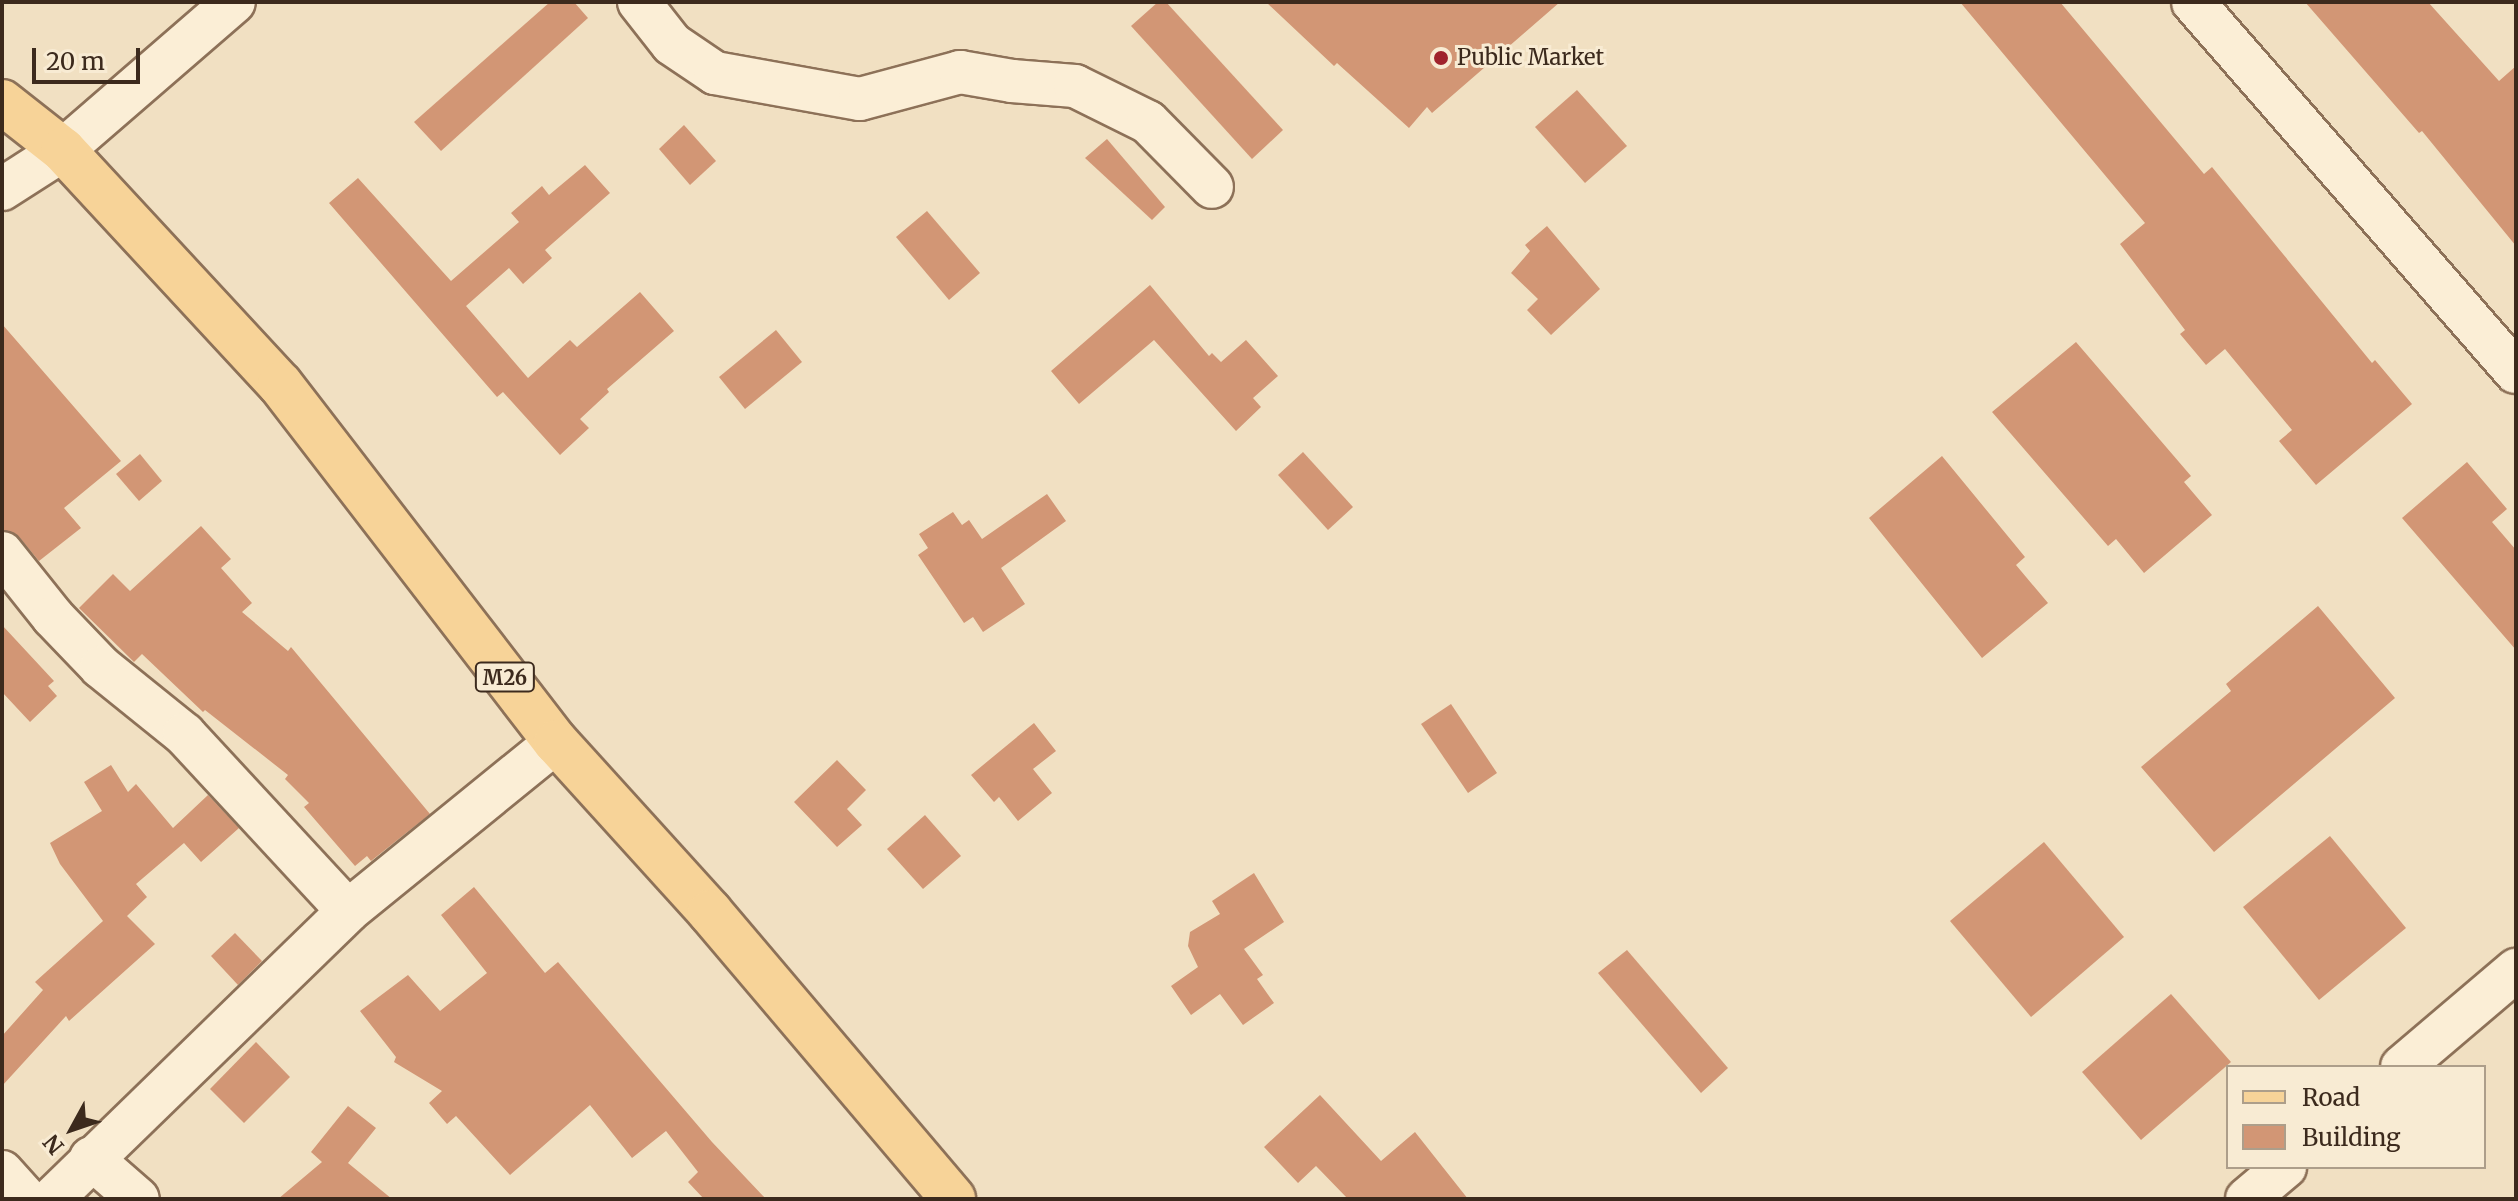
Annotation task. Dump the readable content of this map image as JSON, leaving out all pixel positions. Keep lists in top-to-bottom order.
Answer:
{
  "streets": {
    "main road": ["M26"]
  },
  "places": ["Public Market"],
  "legend": ["Road", "Building"],
  "scale_bar": "20 m",
  "north": "bottom left"
}
